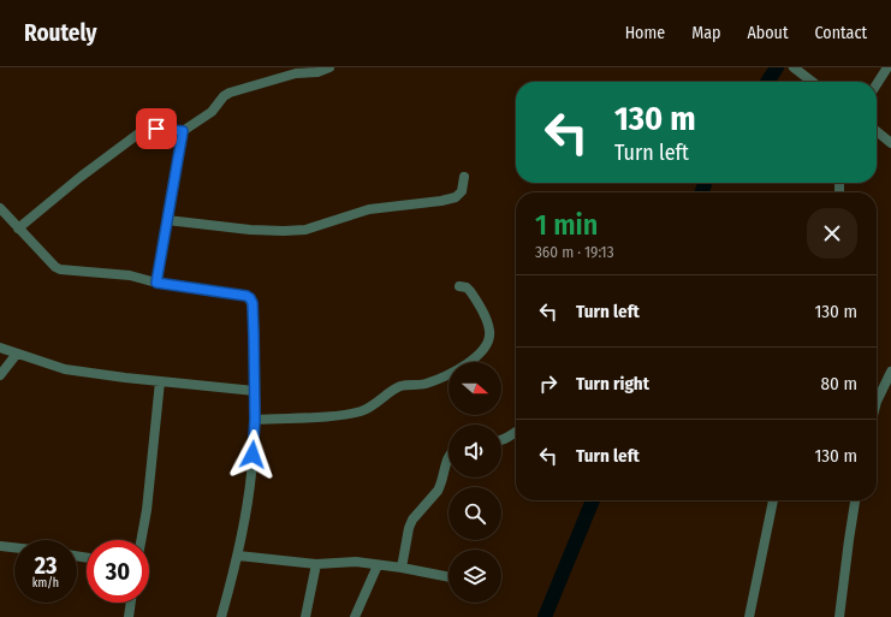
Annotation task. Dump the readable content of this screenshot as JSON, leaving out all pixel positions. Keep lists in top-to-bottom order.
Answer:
{
  "north": "right",
  "page": {
    "header": "Routely",
    "nav": [
      "Home",
      "Map",
      "About",
      "Contact"
    ],
    "turn": ["130 m", "Turn left"],
    "heading": ["1 min", "360 m · 19:13"],
    "list": [
      {
        "name": "Turn left",
        "value": "130 m"
      },
      {
        "name": "Turn right",
        "value": "80 m"
      },
      {
        "name": "Turn left",
        "value": "130 m"
      }
    ],
    "speed": "23 km/h",
    "limit": "30"
  }
}
